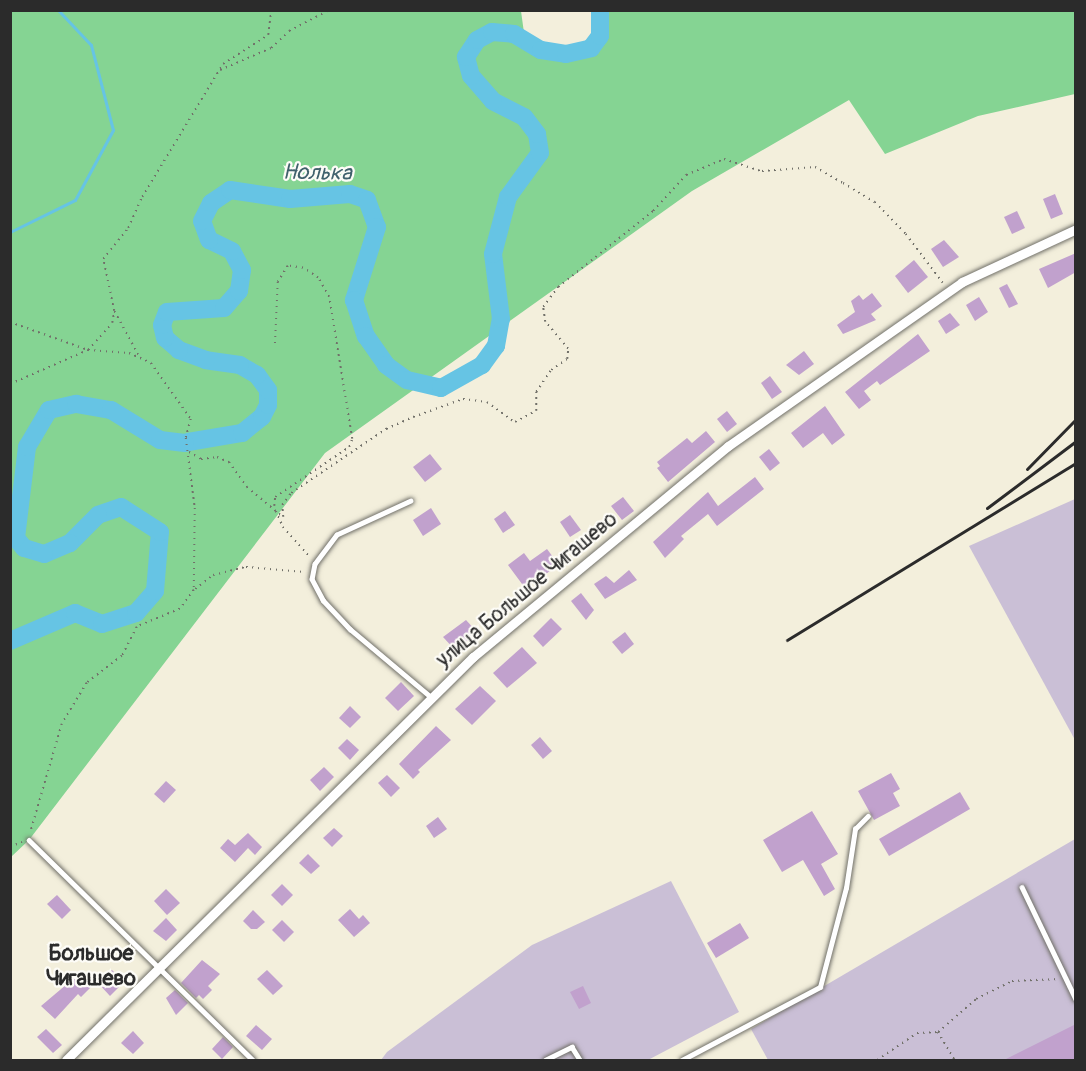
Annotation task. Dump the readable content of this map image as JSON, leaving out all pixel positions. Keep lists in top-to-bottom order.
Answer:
{
  "streets": {
    "street": ["улица Большое Чигашево"]
  },
  "districts": ["Большое Чигашево"],
  "water": ["Нолька"]
}
